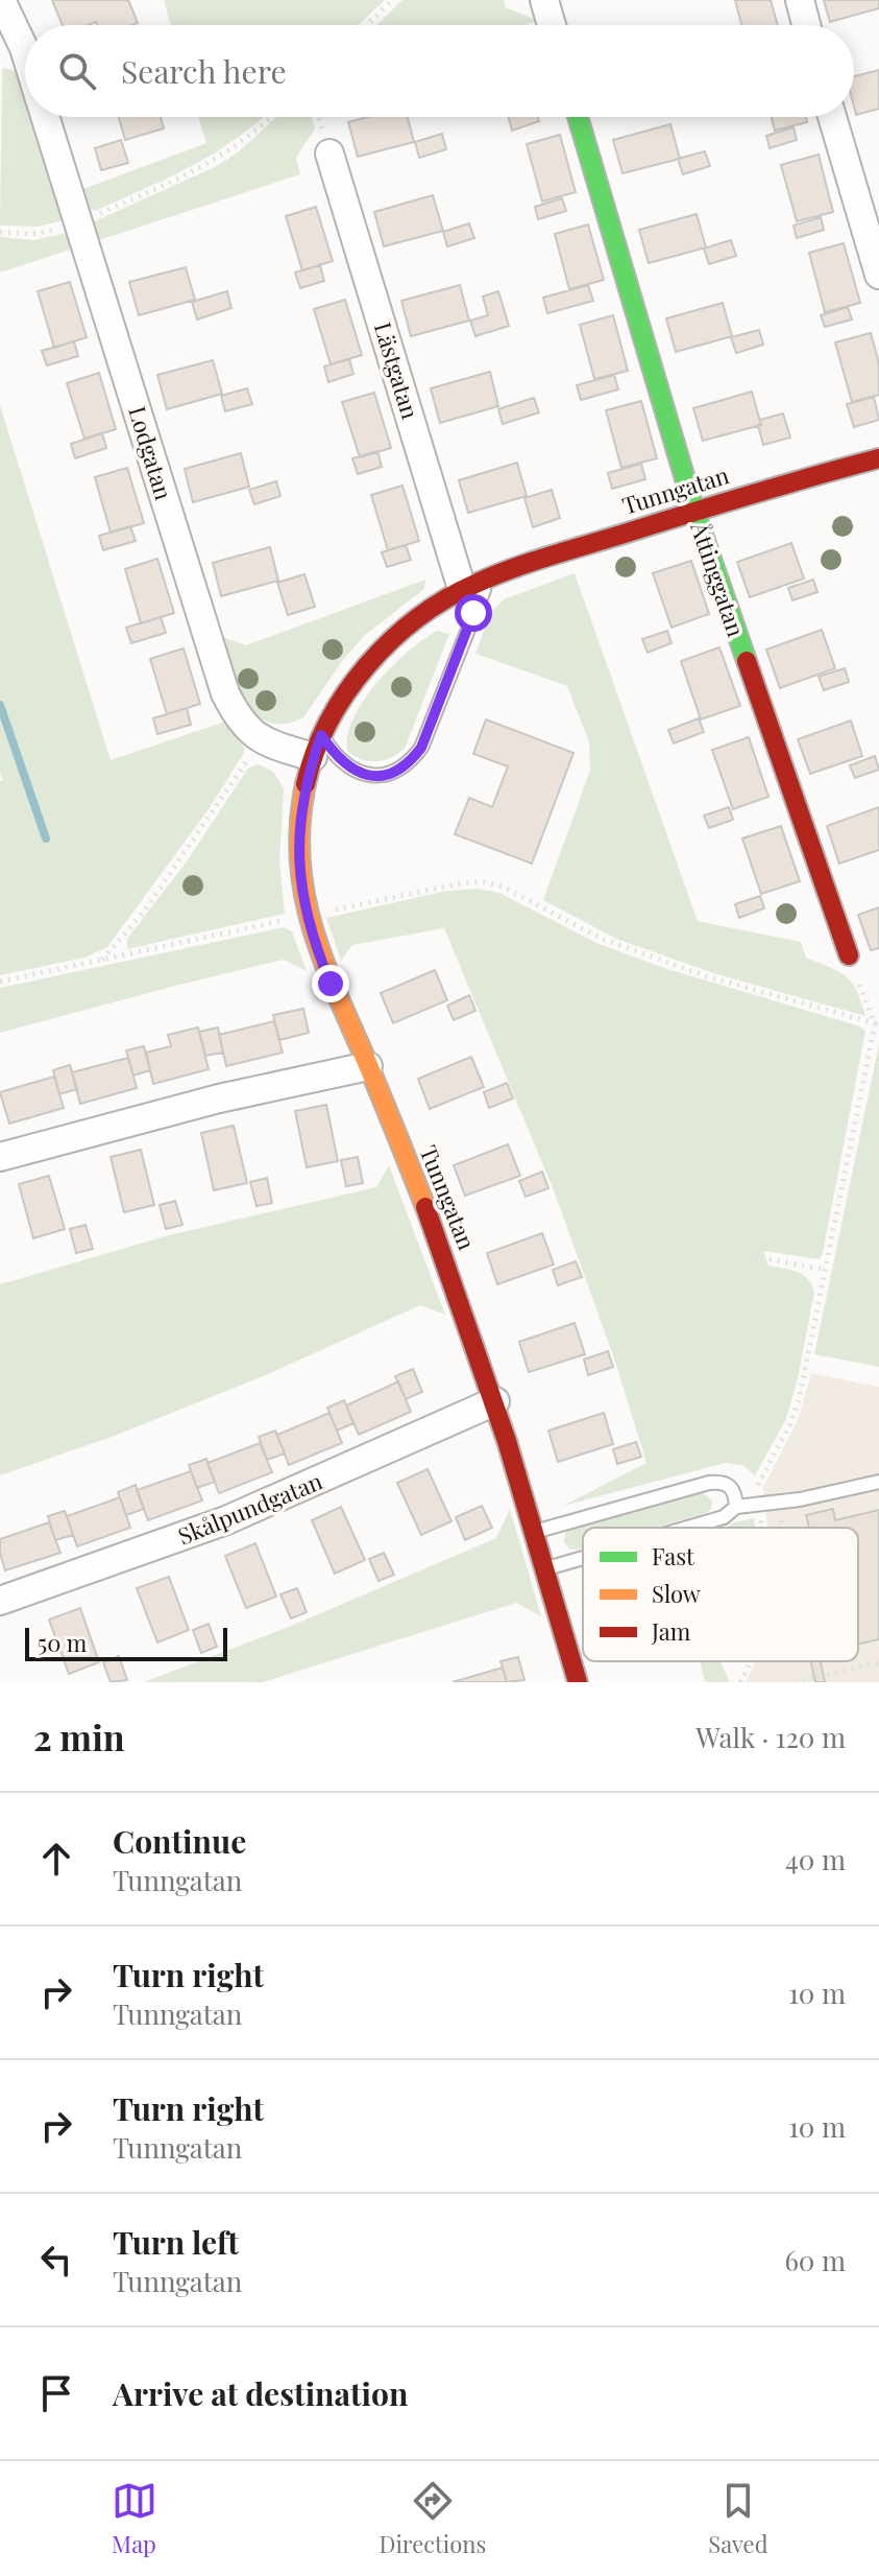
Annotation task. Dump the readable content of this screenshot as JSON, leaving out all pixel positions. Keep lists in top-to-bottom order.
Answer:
{
  "streets": {
    "street": [
      "Lästgatan",
      "Lodgatan",
      "Tunngatan",
      "Åttinggatan",
      "Skålpundgatan"
    ]
  },
  "crossings": [
    ["Lästgatan", "Tunngatan"],
    ["Lodgatan", "Tunngatan"],
    ["Tunngatan", "Åttinggatan"],
    ["Tunngatan", "Skålpundgatan"]
  ],
  "legend": ["Fast", "Slow", "Jam"],
  "scale_bar": "50 m",
  "page": {
    "search": "Search here",
    "scale": "50 m",
    "heading": ["2 min", "Walk · 120 m"],
    "list": [
      ["Continue", "Tunngatan", "40 m"],
      ["Turn right", "Tunngatan", "10 m"],
      ["Turn right", "Tunngatan", "10 m"],
      ["Turn left", "Tunngatan", "60 m"],
      "Arrive at destination"
    ],
    "nav": ["Map", "Directions", "Saved"]
  }
}
